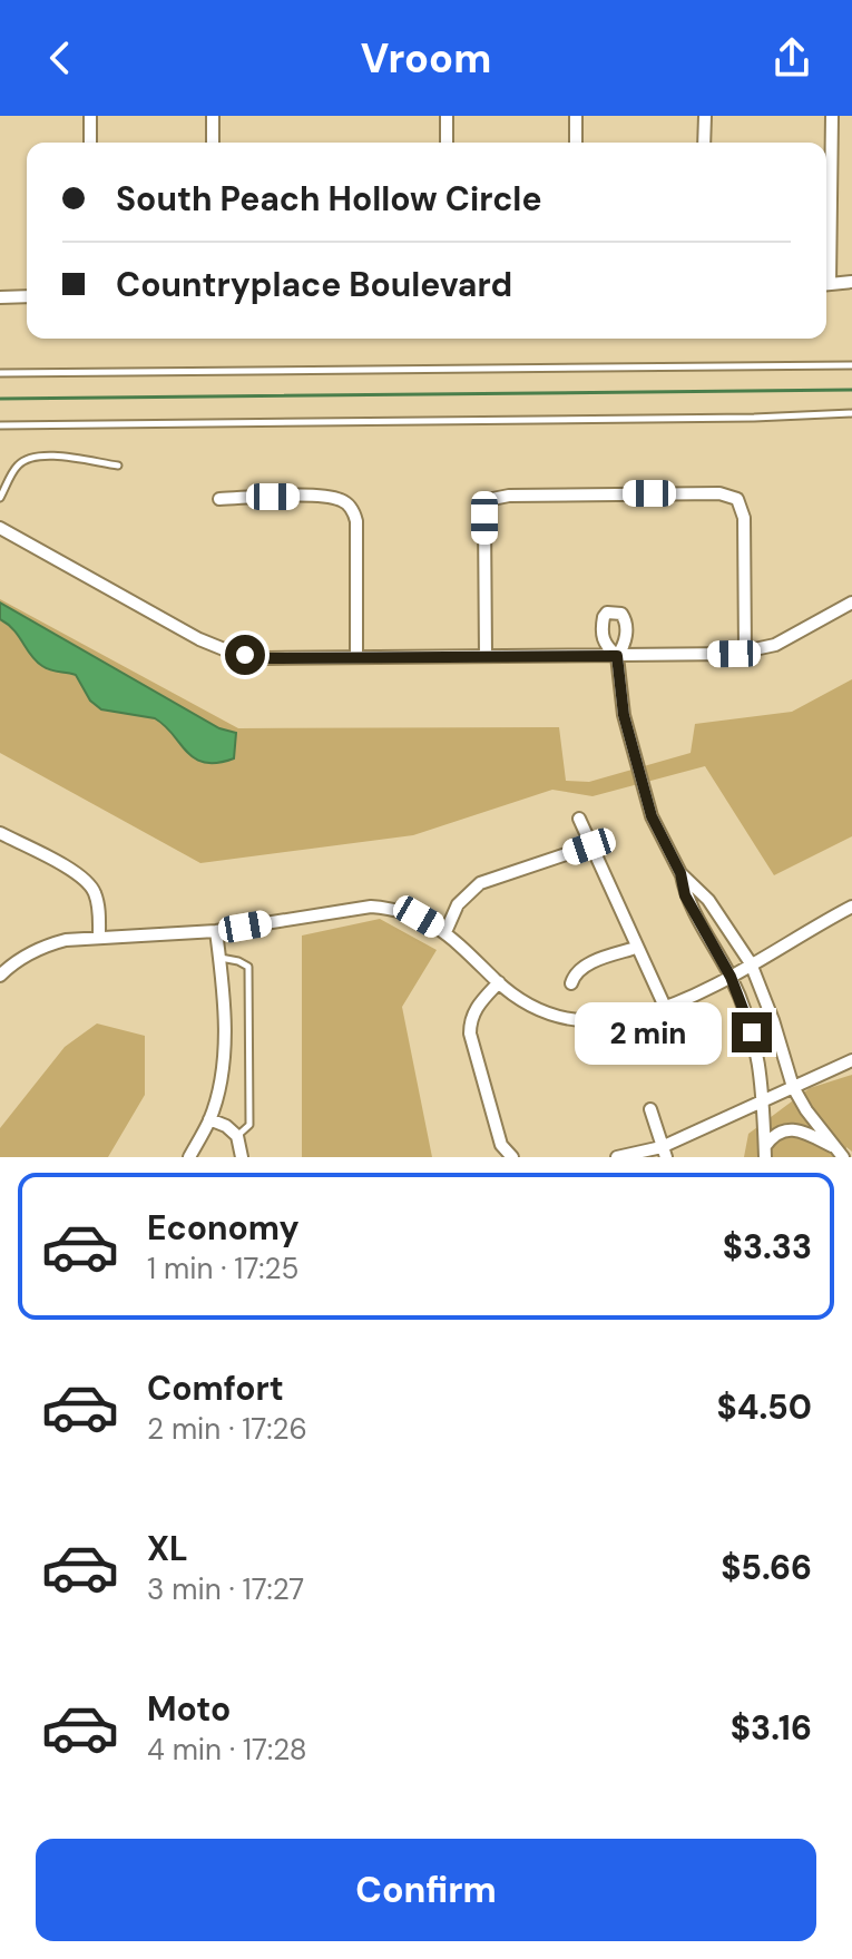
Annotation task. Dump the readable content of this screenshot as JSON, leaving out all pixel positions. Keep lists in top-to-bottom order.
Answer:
{
  "page": {
    "header": "Vroom",
    "banner": ["South Peach Hollow Circle", "Countryplace Boulevard"],
    "bubble": "2 min",
    "list": [
      {
        "name": "Economy",
        "note": "1 min · 17:25",
        "value": "$3.33"
      },
      {
        "name": "Comfort",
        "note": "2 min · 17:26",
        "value": "$4.50"
      },
      {
        "name": "XL",
        "note": "3 min · 17:27",
        "value": "$5.66"
      },
      {
        "name": "Moto",
        "note": "4 min · 17:28",
        "value": "$3.16"
      }
    ],
    "buttons": "Confirm"
  }
}
